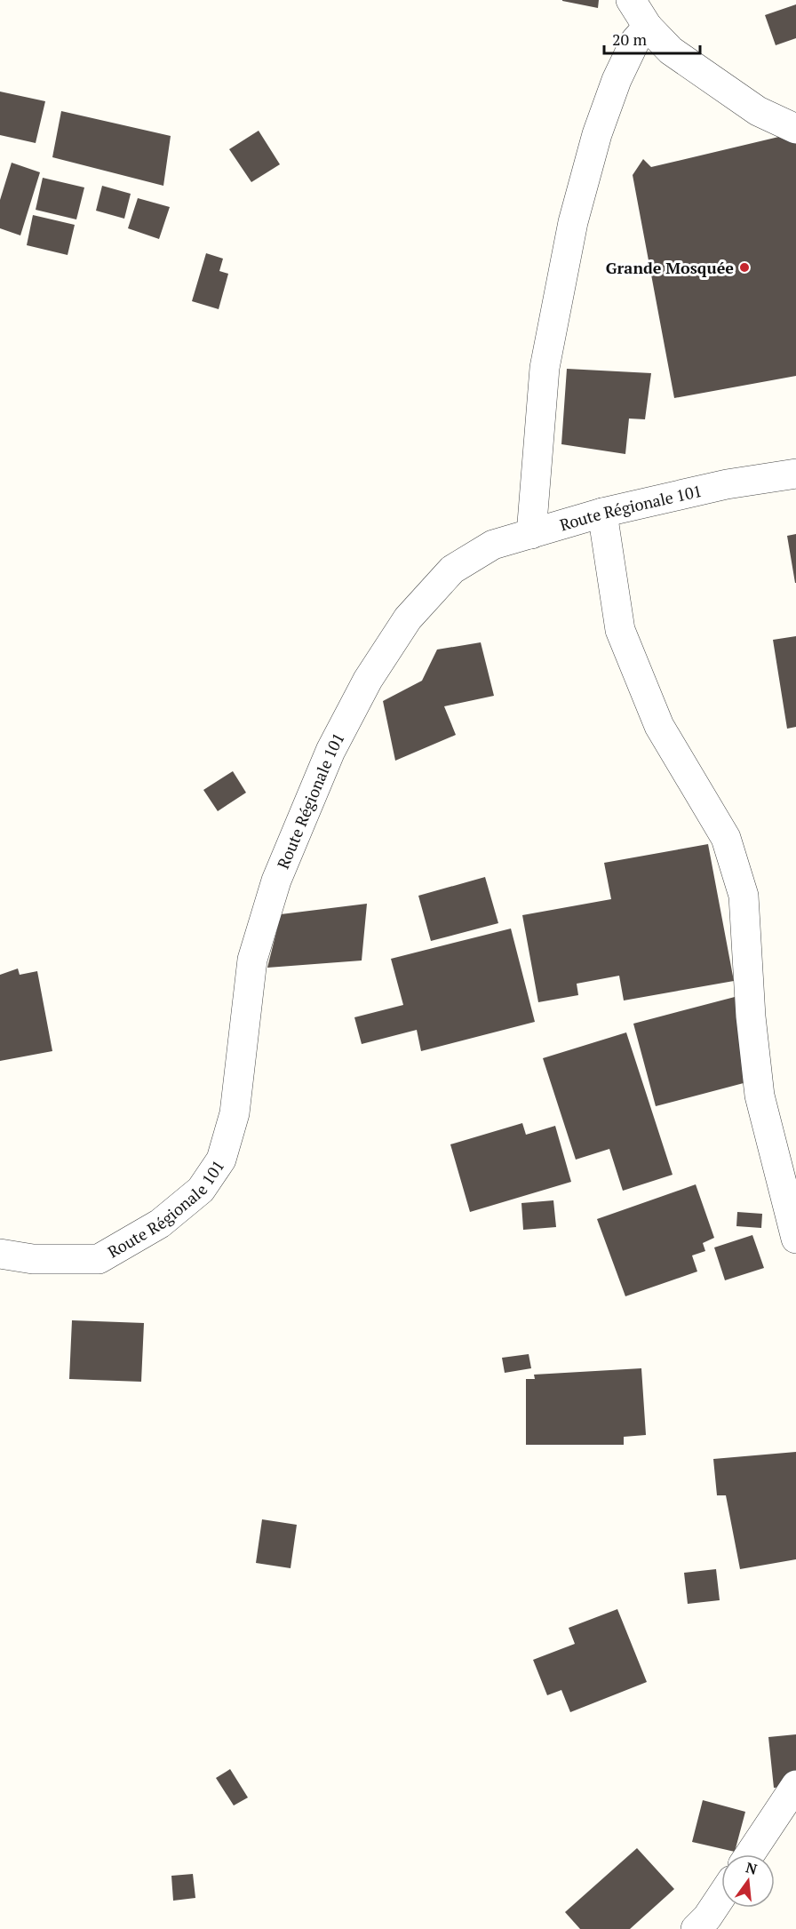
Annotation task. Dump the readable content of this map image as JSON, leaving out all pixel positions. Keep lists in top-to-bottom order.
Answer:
{
  "streets": {
    "street": ["Route Régionale 101"]
  },
  "places": ["Grande Mosquée"],
  "scale_bar": "20 m",
  "north": "top"
}
